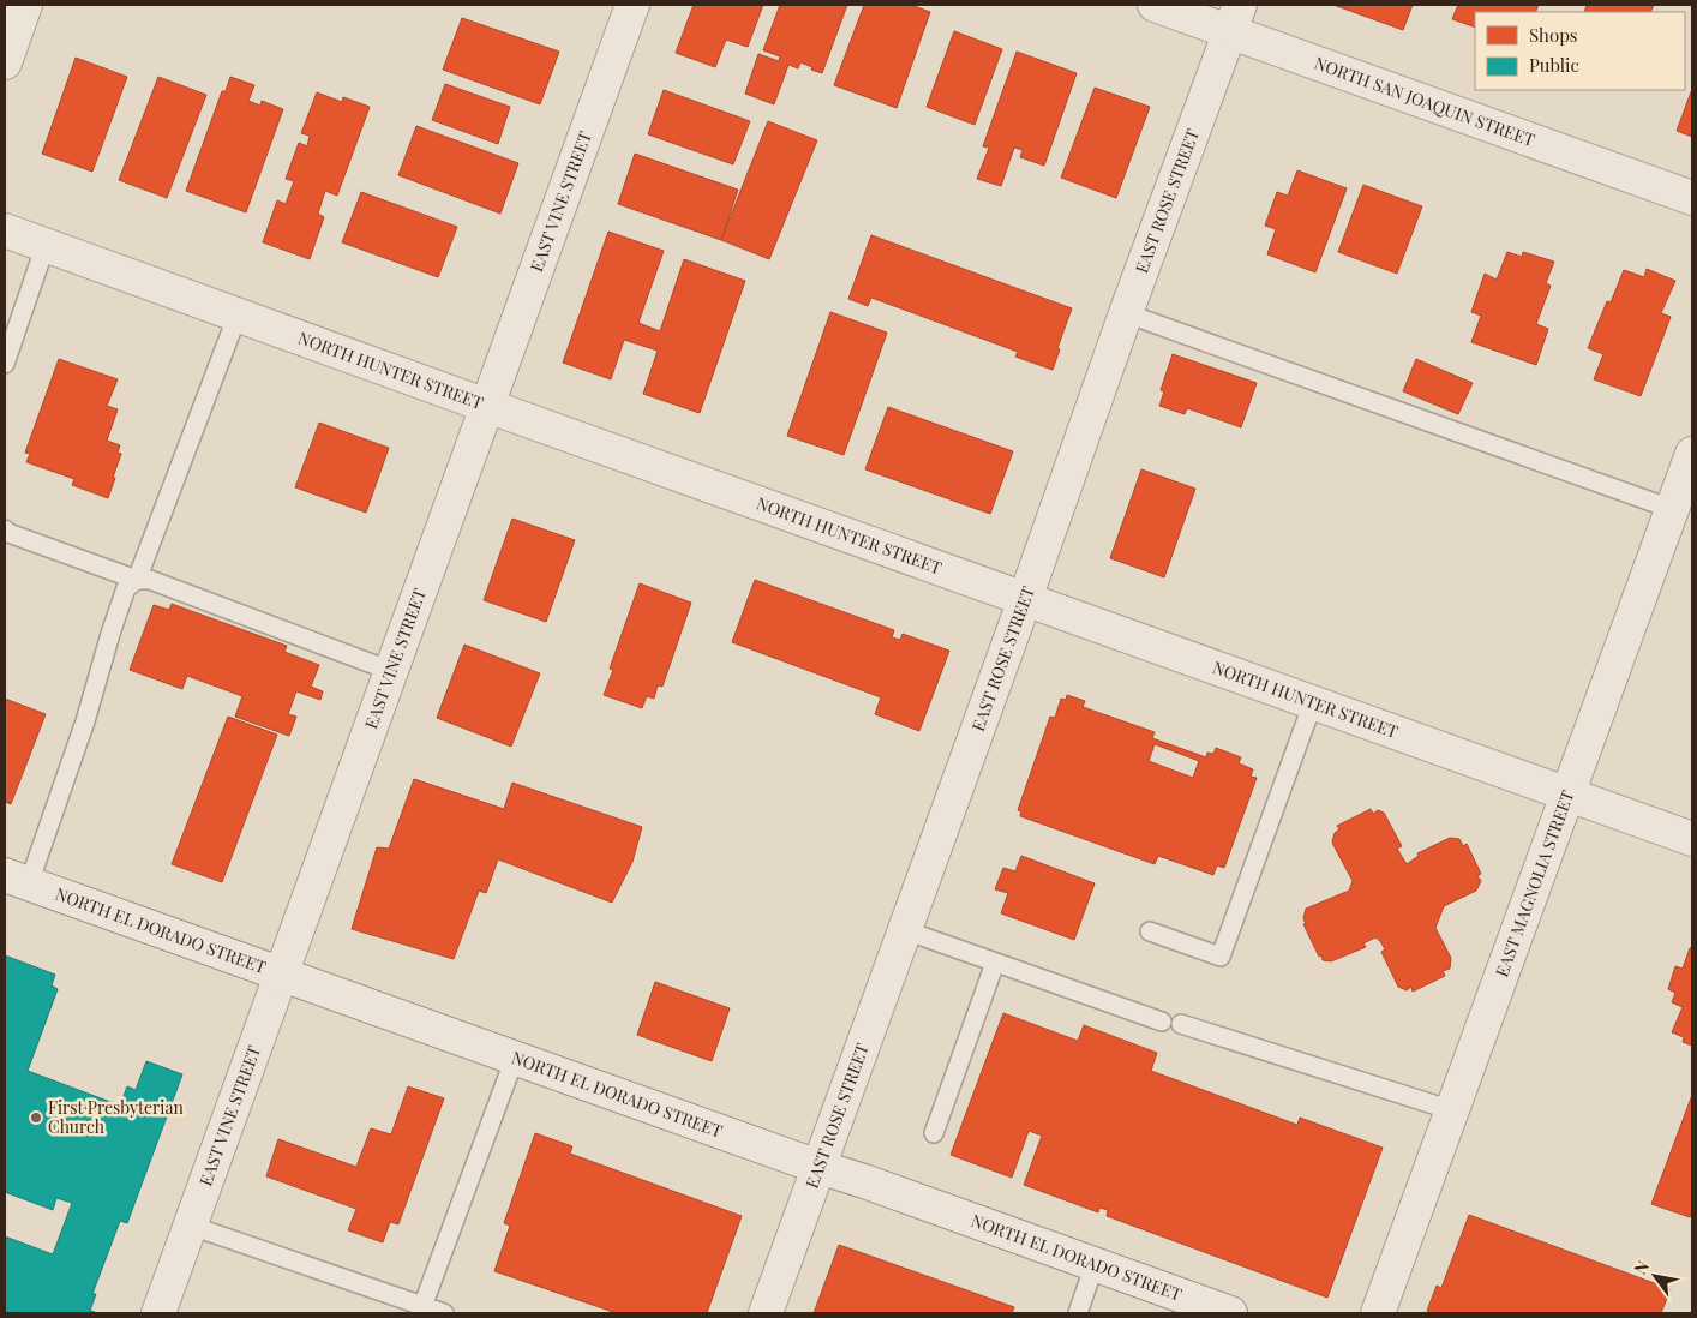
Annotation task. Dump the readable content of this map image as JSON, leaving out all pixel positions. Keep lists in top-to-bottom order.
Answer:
{
  "streets": {
    "street": [
      "NORTH SAN JOAQUIN STREET",
      "EAST VINE STREET",
      "EAST ROSE STREET",
      "NORTH HUNTER STREET",
      "EAST MAGNOLIA STREET",
      "NORTH EL DORADO STREET"
    ]
  },
  "crossings": [
    ["NORTH SAN JOAQUIN STREET", "EAST ROSE STREET"],
    ["EAST VINE STREET", "NORTH HUNTER STREET"],
    ["EAST VINE STREET", "NORTH EL DORADO STREET"],
    ["EAST ROSE STREET", "NORTH HUNTER STREET"],
    ["EAST ROSE STREET", "NORTH EL DORADO STREET"],
    ["NORTH HUNTER STREET", "EAST MAGNOLIA STREET"]
  ],
  "places": ["First Presbyterian Church"],
  "legend": ["Shops", "Public"],
  "north": "top left"
}
